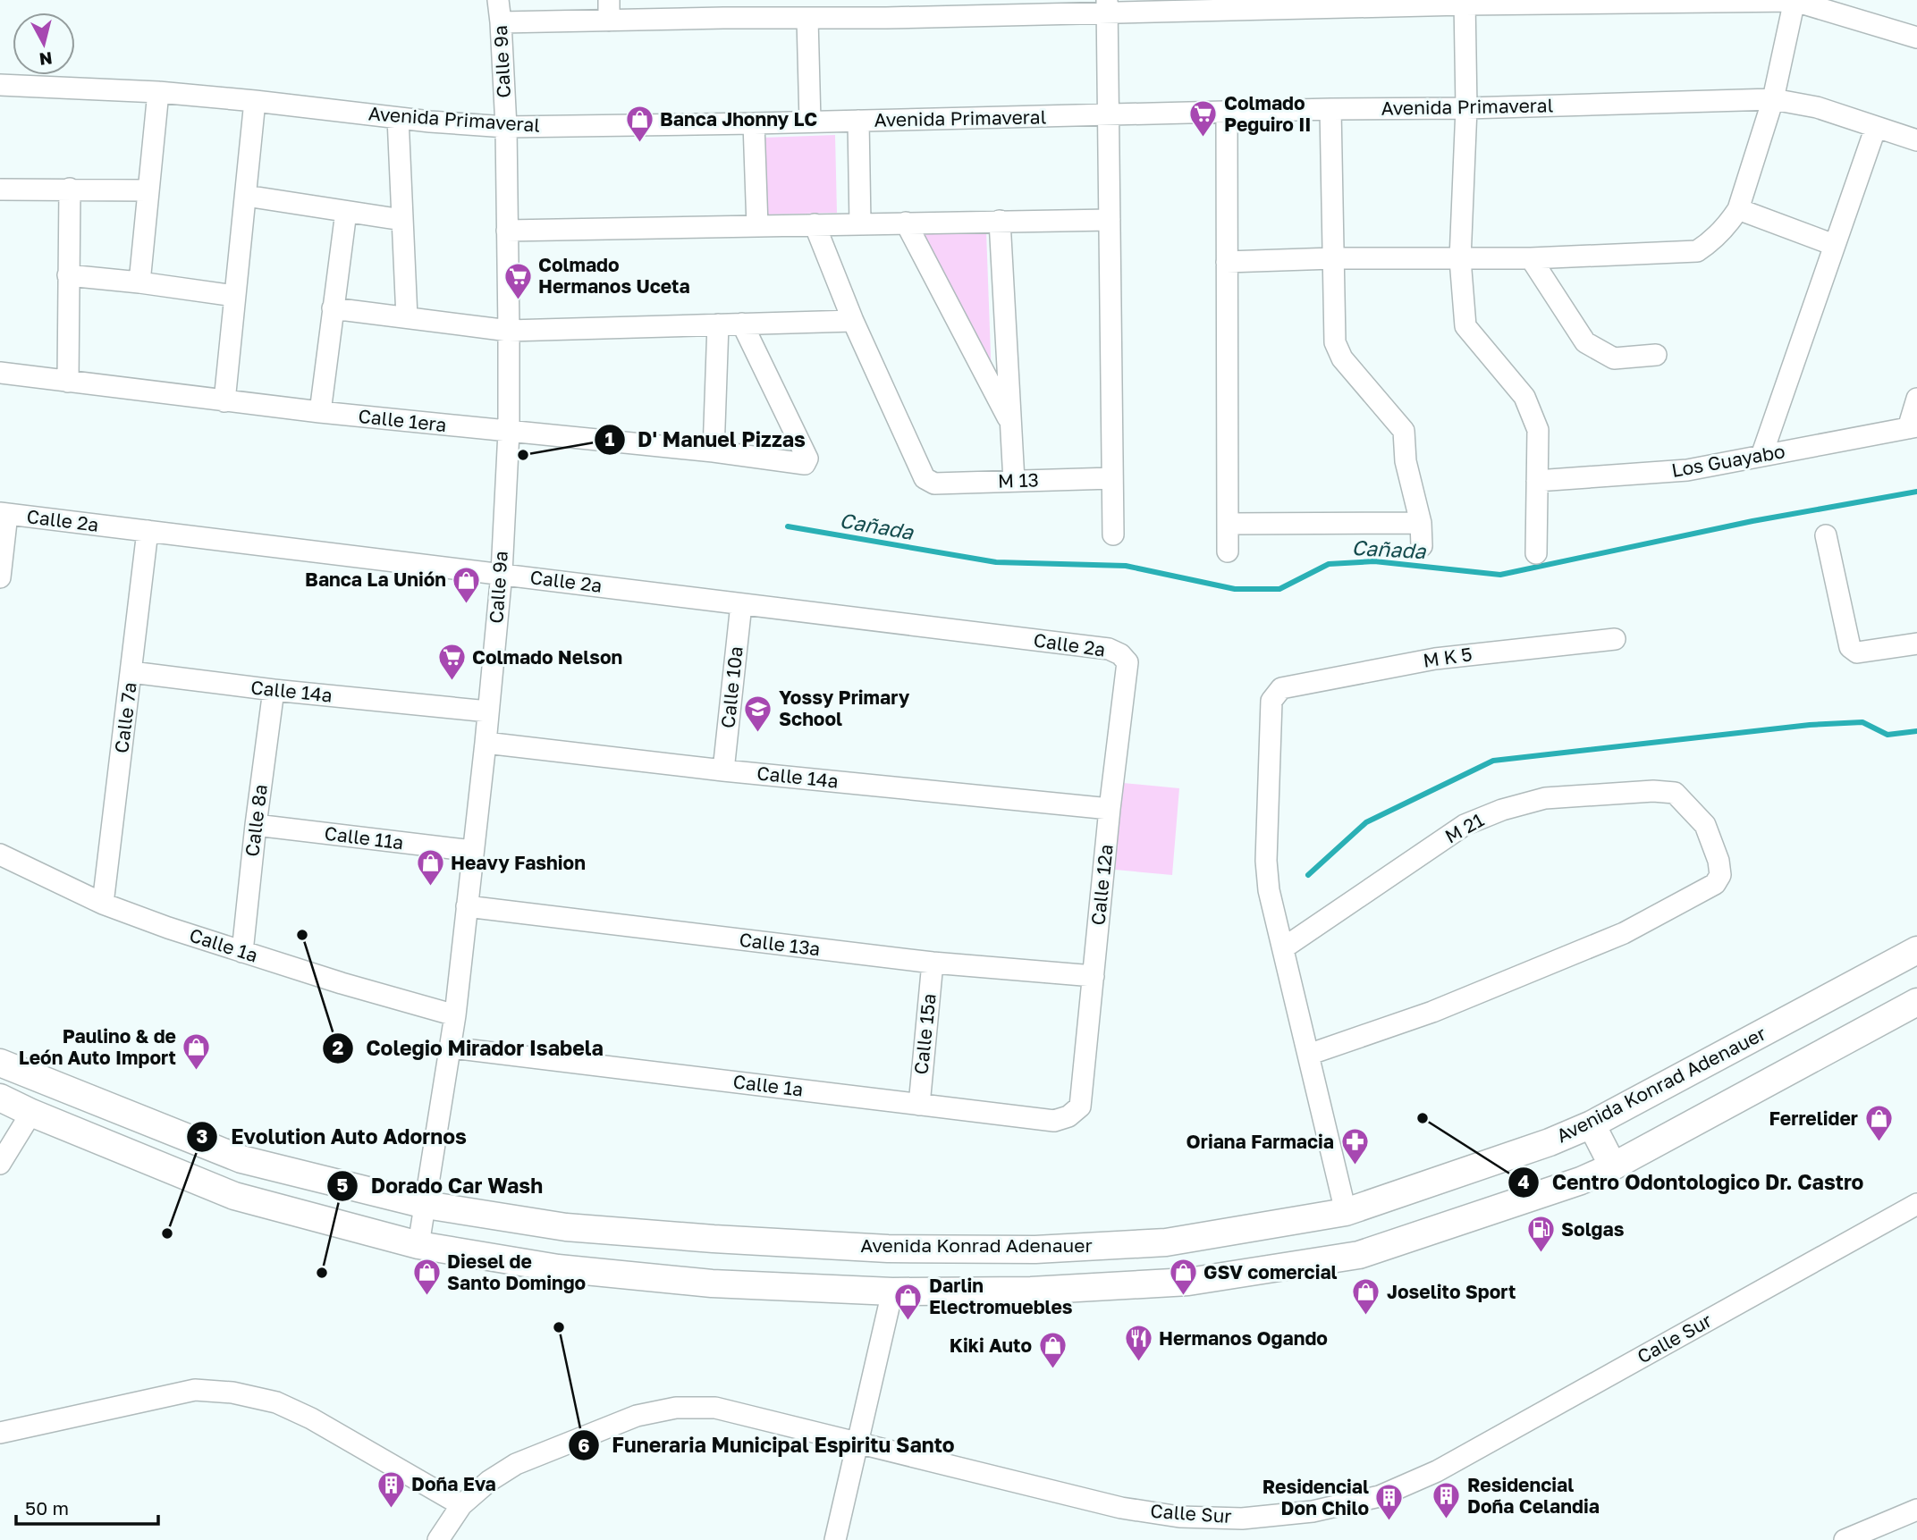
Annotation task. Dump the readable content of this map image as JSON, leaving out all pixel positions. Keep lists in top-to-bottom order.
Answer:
{
  "streets": {
    "main road": ["Avenida Konrad Adenauer"],
    "street": [
      "Calle 9a",
      "Avenida Primaveral",
      "Calle 1era",
      "Los Guayabo",
      "M 13",
      "Calle 2a",
      "M K 5",
      "Calle 10a",
      "Calle 14a",
      "Calle 7a",
      "Calle 8a",
      "M 21",
      "Calle 11a",
      "Calle 12a",
      "Calle 13a",
      "Calle 1a",
      "Calle 15a",
      "Calle Sur"
    ]
  },
  "crossings": [
    ["Calle 9a", "Avenida Primaveral"],
    ["Calle 9a", "Calle 1era"],
    ["Calle 9a", "Calle 2a"],
    ["Calle 9a", "Calle 14a"],
    ["Calle 9a", "Calle 11a"],
    ["Calle 9a", "Calle 13a"],
    ["Calle 9a", "Calle 1a"],
    ["Calle 9a", "Avenida Konrad Adenauer"],
    ["Calle 2a", "Calle 10a"],
    ["Calle 2a", "Calle 7a"],
    ["Calle 2a", "Calle 12a"],
    ["M K 5", "M 21"],
    ["Calle 10a", "Calle 14a"],
    ["Calle 14a", "Calle 7a"],
    ["Calle 14a", "Calle 8a"],
    ["Calle 14a", "Calle 12a"],
    ["Calle 7a", "Calle 1a"],
    ["Calle 8a", "Calle 11a"],
    ["Calle 8a", "Calle 1a"],
    ["Calle 12a", "Calle 13a"],
    ["Calle 12a", "Calle 1a"],
    ["Calle 13a", "Calle 15a"],
    ["Calle 1a", "Calle 15a"]
  ],
  "water": ["Cañada"],
  "places": {
    "supermarket": ["Colmado Peguiro II", "Colmado Hermanos Uceta", "Colmado Nelson"],
    "shop": [
      "Banca Jhonny LC",
      "Banca La Unión",
      "Heavy Fashion",
      "Paulino & de León Auto Import",
      "Ferrelider",
      "Diesel de Santo Domingo",
      "GSV comercial",
      "Joselito Sport",
      "Darlin Electromuebles",
      "Kiki Auto"
    ],
    "other": [
      "D' Manuel Pizzas",
      "Colegio Mirador Isabela",
      "Centro Odontologico Dr. Castro",
      "Evolution Auto Adornos",
      "Dorado Car Wash",
      "Funeraria Municipal Espiritu Santo"
    ],
    "school or university": ["Yossy Primary School"],
    "pharmacy": ["Oriana Farmacia"],
    "fuel station": ["Solgas"],
    "restaurant": ["Hermanos Ogando"],
    "building": ["Doña Eva", "Residencial Doña Celandia", "Residencial Don Chilo"]
  },
  "scale_bar": "50 m",
  "north": "bottom"
}
